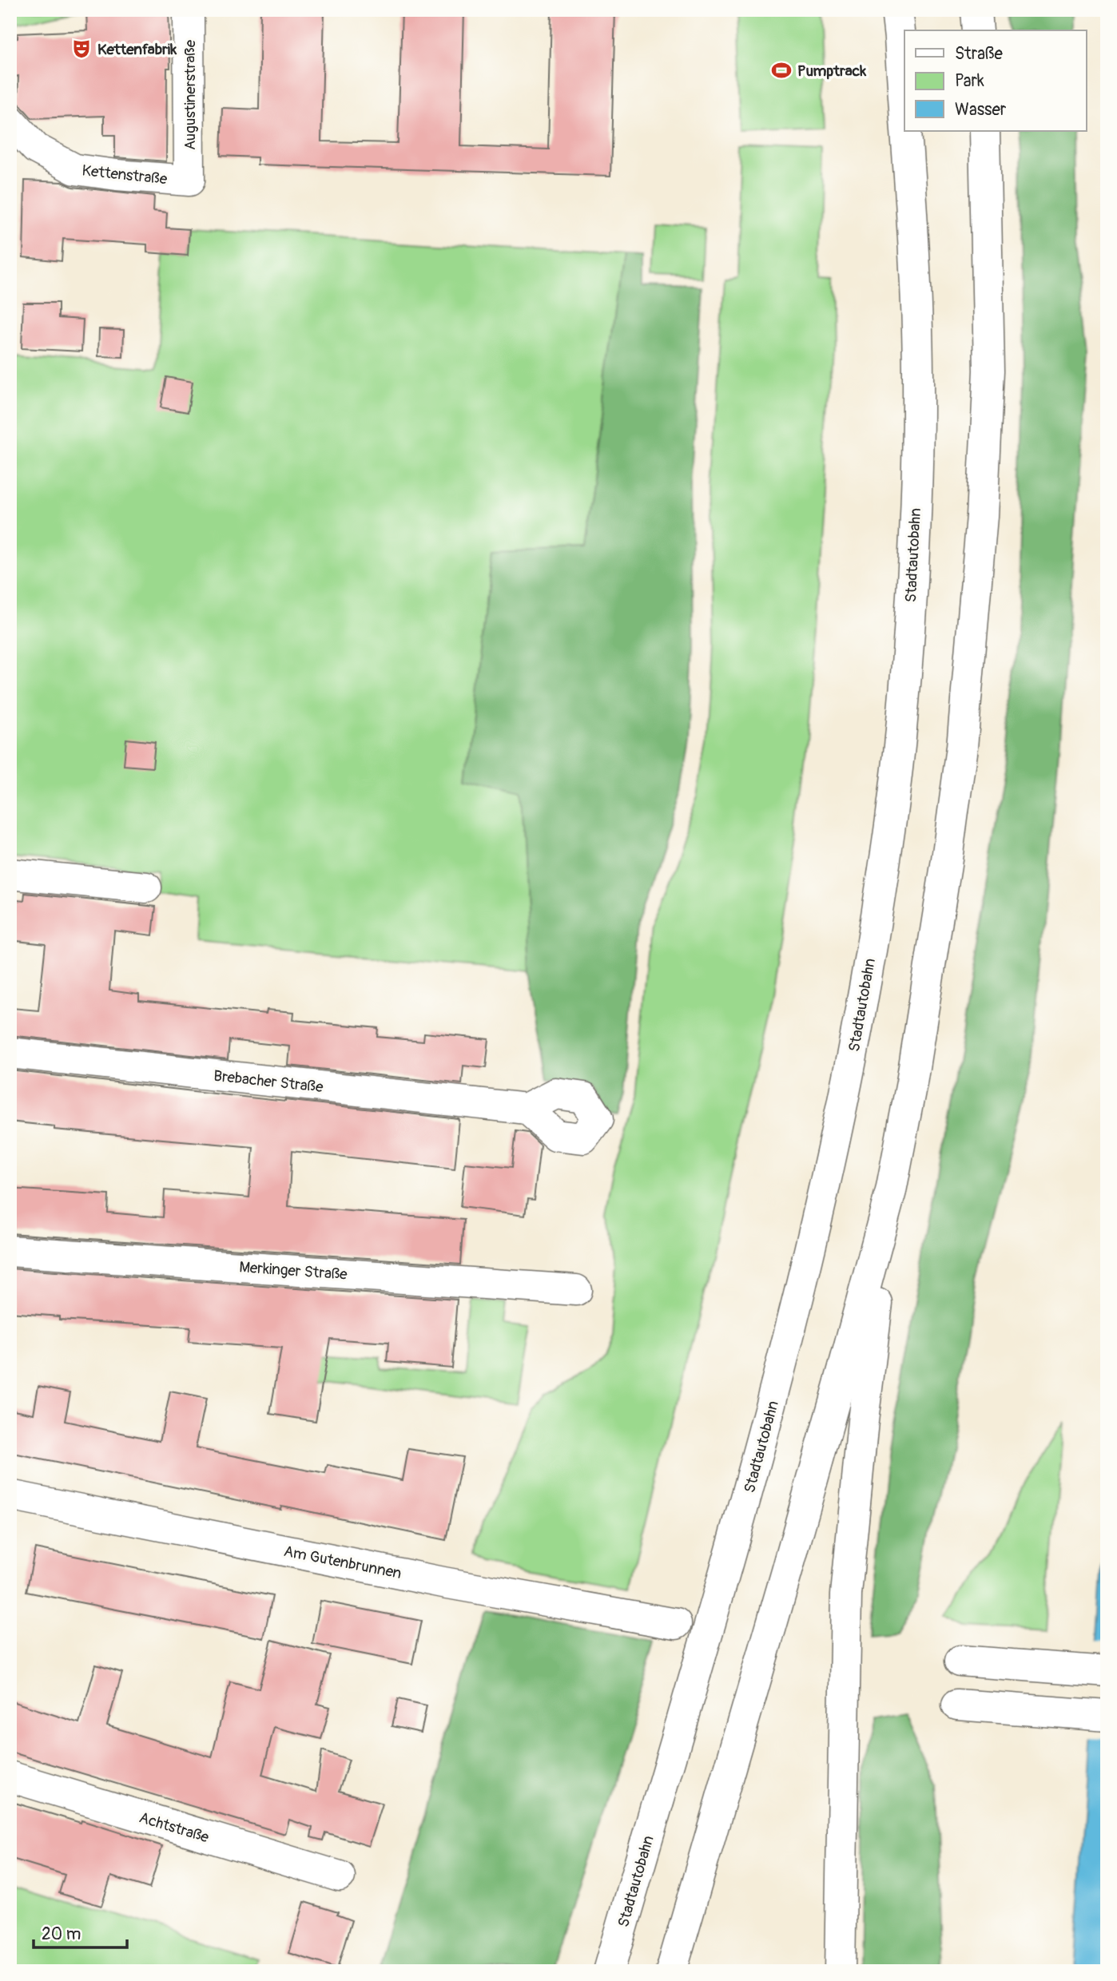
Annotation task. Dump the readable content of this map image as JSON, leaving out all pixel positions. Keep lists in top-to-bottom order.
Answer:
{
  "streets": {
    "main road": [
      "Augustinerstraße",
      "Kettenstraße",
      "Stadtautobahn",
      "Brebacher Straße",
      "Merkinger Straße",
      "Am Gutenbrunnen",
      "Achtstraße"
    ]
  },
  "crossings": [
    ["Augustinerstraße", "Kettenstraße"]
  ],
  "places": {
    "theatre": ["Kettenfabrik"],
    "sports": ["Pumptrack"]
  },
  "legend": ["Straße", "Park", "Wasser"],
  "scale_bar": "20 m"
}
